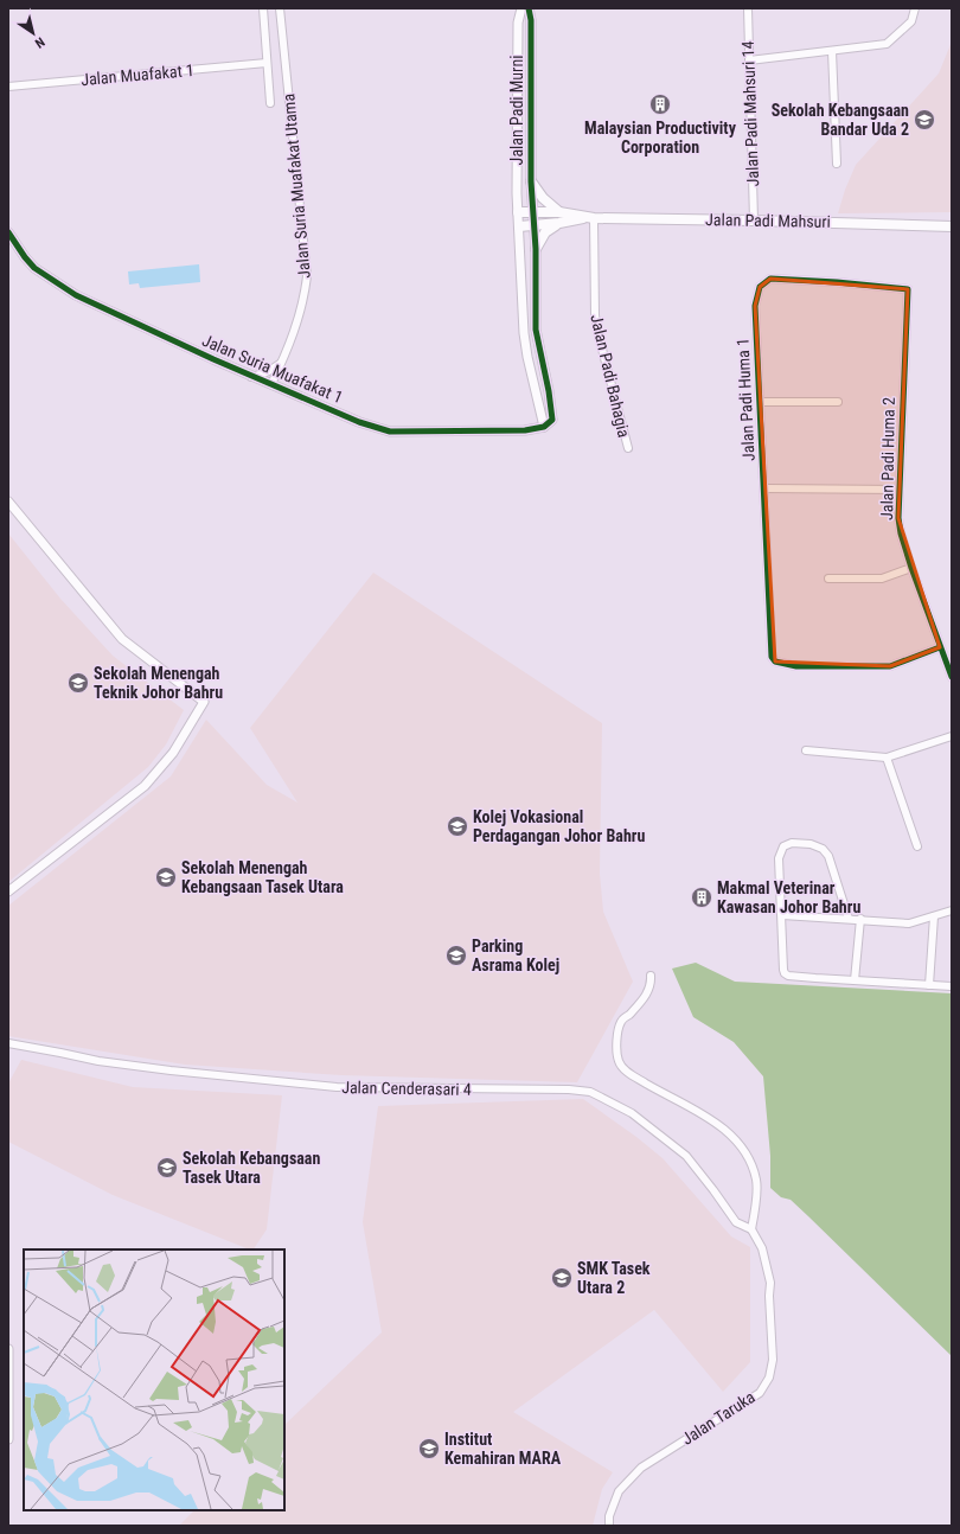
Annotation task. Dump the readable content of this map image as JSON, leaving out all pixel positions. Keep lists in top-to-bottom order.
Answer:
{
  "streets": {
    "main road": ["Jalan Padi Mahsuri"],
    "street": [
      "Jalan Muafakat 1",
      "Jalan Padi Murni",
      "Jalan Padi Mahsuri 14",
      "Jalan Suria Muafakat Utama",
      "Jalan Suria Muafakat 1",
      "Jalan Padi Bahagia",
      "Jalan Padi Huma 1",
      "Jalan Padi Huma 2",
      "Jalan Cenderasari 4",
      "Jalan Taruka"
    ]
  },
  "crossings": [
    ["Jalan Padi Murni", "Jalan Padi Mahsuri"],
    ["Jalan Padi Murni", "Jalan Suria Muafakat 1"],
    ["Jalan Padi Mahsuri 14", "Jalan Padi Mahsuri"],
    ["Jalan Suria Muafakat Utama", "Jalan Suria Muafakat 1"],
    ["Jalan Padi Mahsuri", "Jalan Padi Bahagia"],
    ["Jalan Padi Huma 1", "Jalan Padi Huma 2"],
    ["Jalan Cenderasari 4", "Jalan Taruka"]
  ],
  "places": {
    "building": ["Malaysian Productivity Corporation", "Makmal Veterinar Kawasan Johor Bahru"],
    "school or university": [
      "Sekolah Kebangsaan Bandar Uda 2",
      "Sekolah Menengah Teknik Johor Bahru",
      "Kolej Vokasional Perdagangan Johor Bahru",
      "Sekolah Menengah Kebangsaan Tasek Utara",
      "Parking Asrama Kolej",
      "Sekolah Kebangsaan Tasek Utara",
      "SMK Tasek Utara 2",
      "Institut Kemahiran MARA"
    ]
  },
  "north": "bottom right"
}
